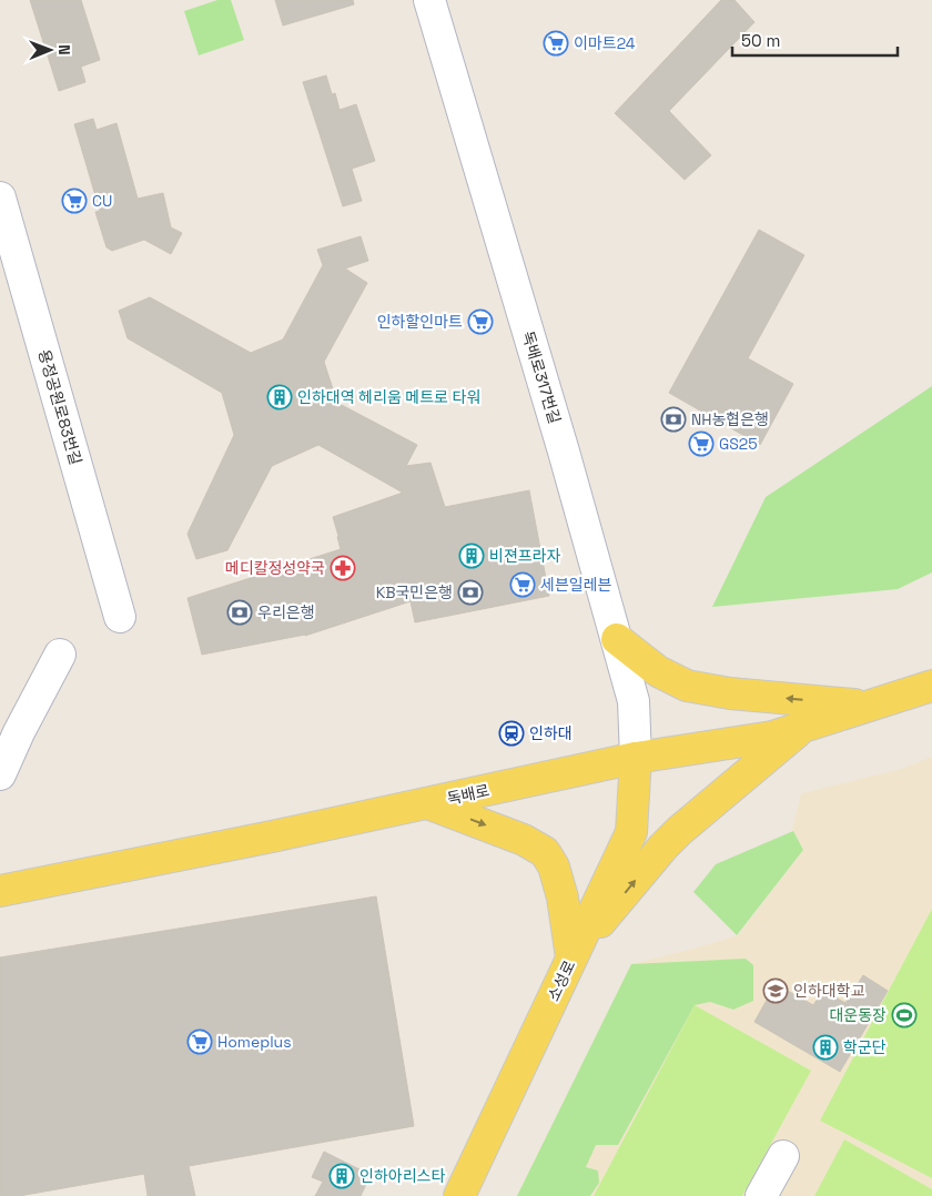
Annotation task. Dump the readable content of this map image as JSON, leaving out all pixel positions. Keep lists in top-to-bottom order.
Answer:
{
  "streets": {
    "main road": ["독배로", "소성로"],
    "street": ["독배로317번길", "용정공원로83번길"]
  },
  "crossings": [
    ["독배로317번길", "독배로"],
    ["독배로317번길", "소성로"],
    ["독배로", "소성로"]
  ],
  "places": {
    "supermarket": [
      "이마트24",
      "CU",
      "인하할인마트",
      "GS25",
      "세븐일레븐",
      "Homeplus"
    ],
    "building": [
      "인하대역 헤리움 메트로 타워",
      "비젼프라자",
      "학군단",
      "인하아리스타"
    ],
    "bank": ["NH농협은행", "KB국민은행", "우리은행"],
    "pharmacy": ["메디칼정성약국"],
    "station": ["인하대"],
    "school or university": ["인하대학교"],
    "sports": ["대운동장"]
  },
  "scale_bar": "50 m",
  "north": "right"
}
